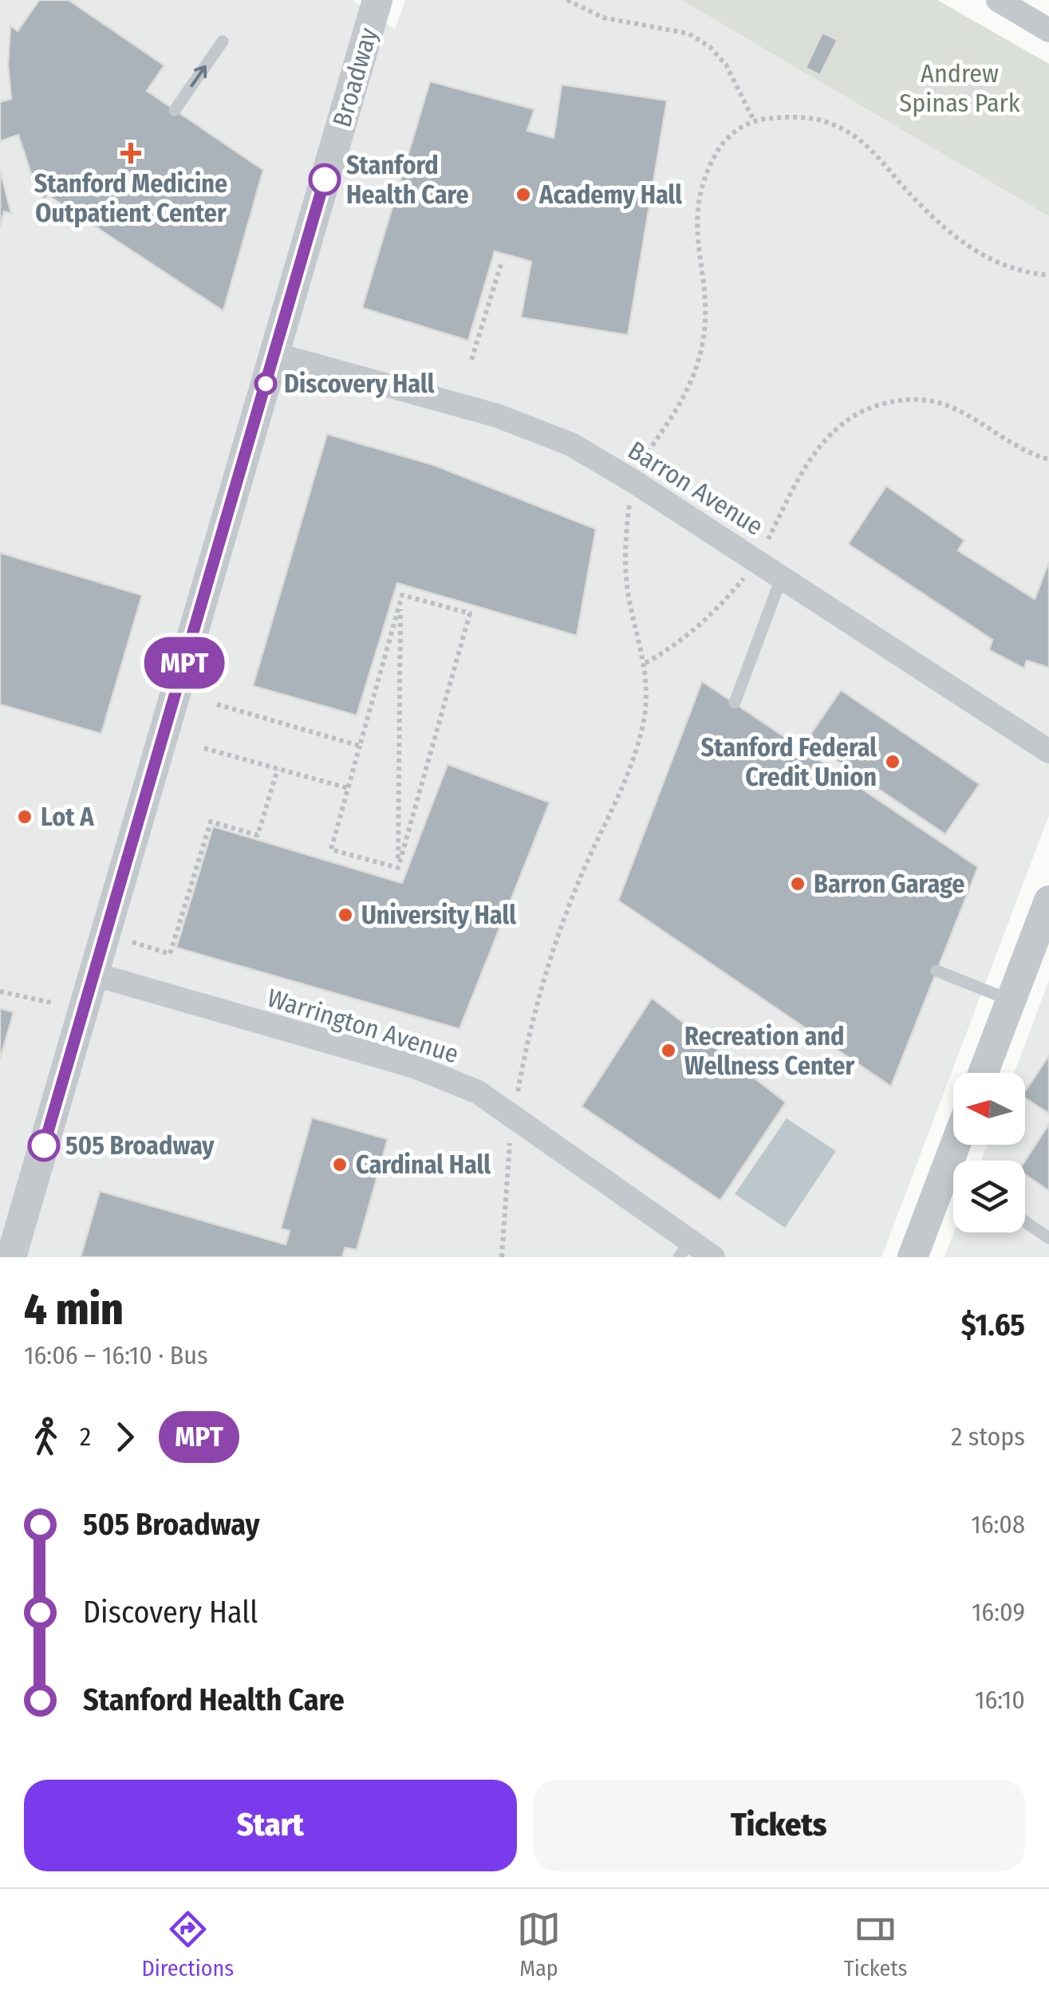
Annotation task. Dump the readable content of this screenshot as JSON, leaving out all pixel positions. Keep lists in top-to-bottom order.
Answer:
{
  "streets": {
    "street": ["Broadway", "Barron Avenue", "Warrington Avenue"]
  },
  "crossings": [
    ["Broadway", "Barron Avenue"],
    ["Broadway", "Warrington Avenue"]
  ],
  "parks": ["Andrew Spinas Park"],
  "places": {
    "health": ["Stanford Medicine Outpatient Center"],
    "other": [
      "Stanford Health Care",
      "Academy Hall",
      "Discovery Hall",
      "Stanford Federal Credit Union",
      "Lot A",
      "Barron Garage",
      "University Hall",
      "Recreation and Wellness Center",
      "505 Broadway",
      "Cardinal Hall"
    ]
  },
  "lines": ["bus line MPT"],
  "north": "left",
  "page": {
    "on_map": "MPT",
    "heading": ["4 min", "16:06 – 16:10 · Bus", "$1.65"],
    "legs": ["2", "MPT", "2 stops"],
    "list": [
      {
        "name": "505 Broadway",
        "value": "16:08"
      },
      {
        "name": "Discovery Hall",
        "value": "16:09"
      },
      {
        "name": "Stanford Health Care",
        "value": "16:10"
      }
    ],
    "buttons": ["Start", "Tickets"],
    "tabs": ["Directions", "Map", "Tickets"]
  }
}
